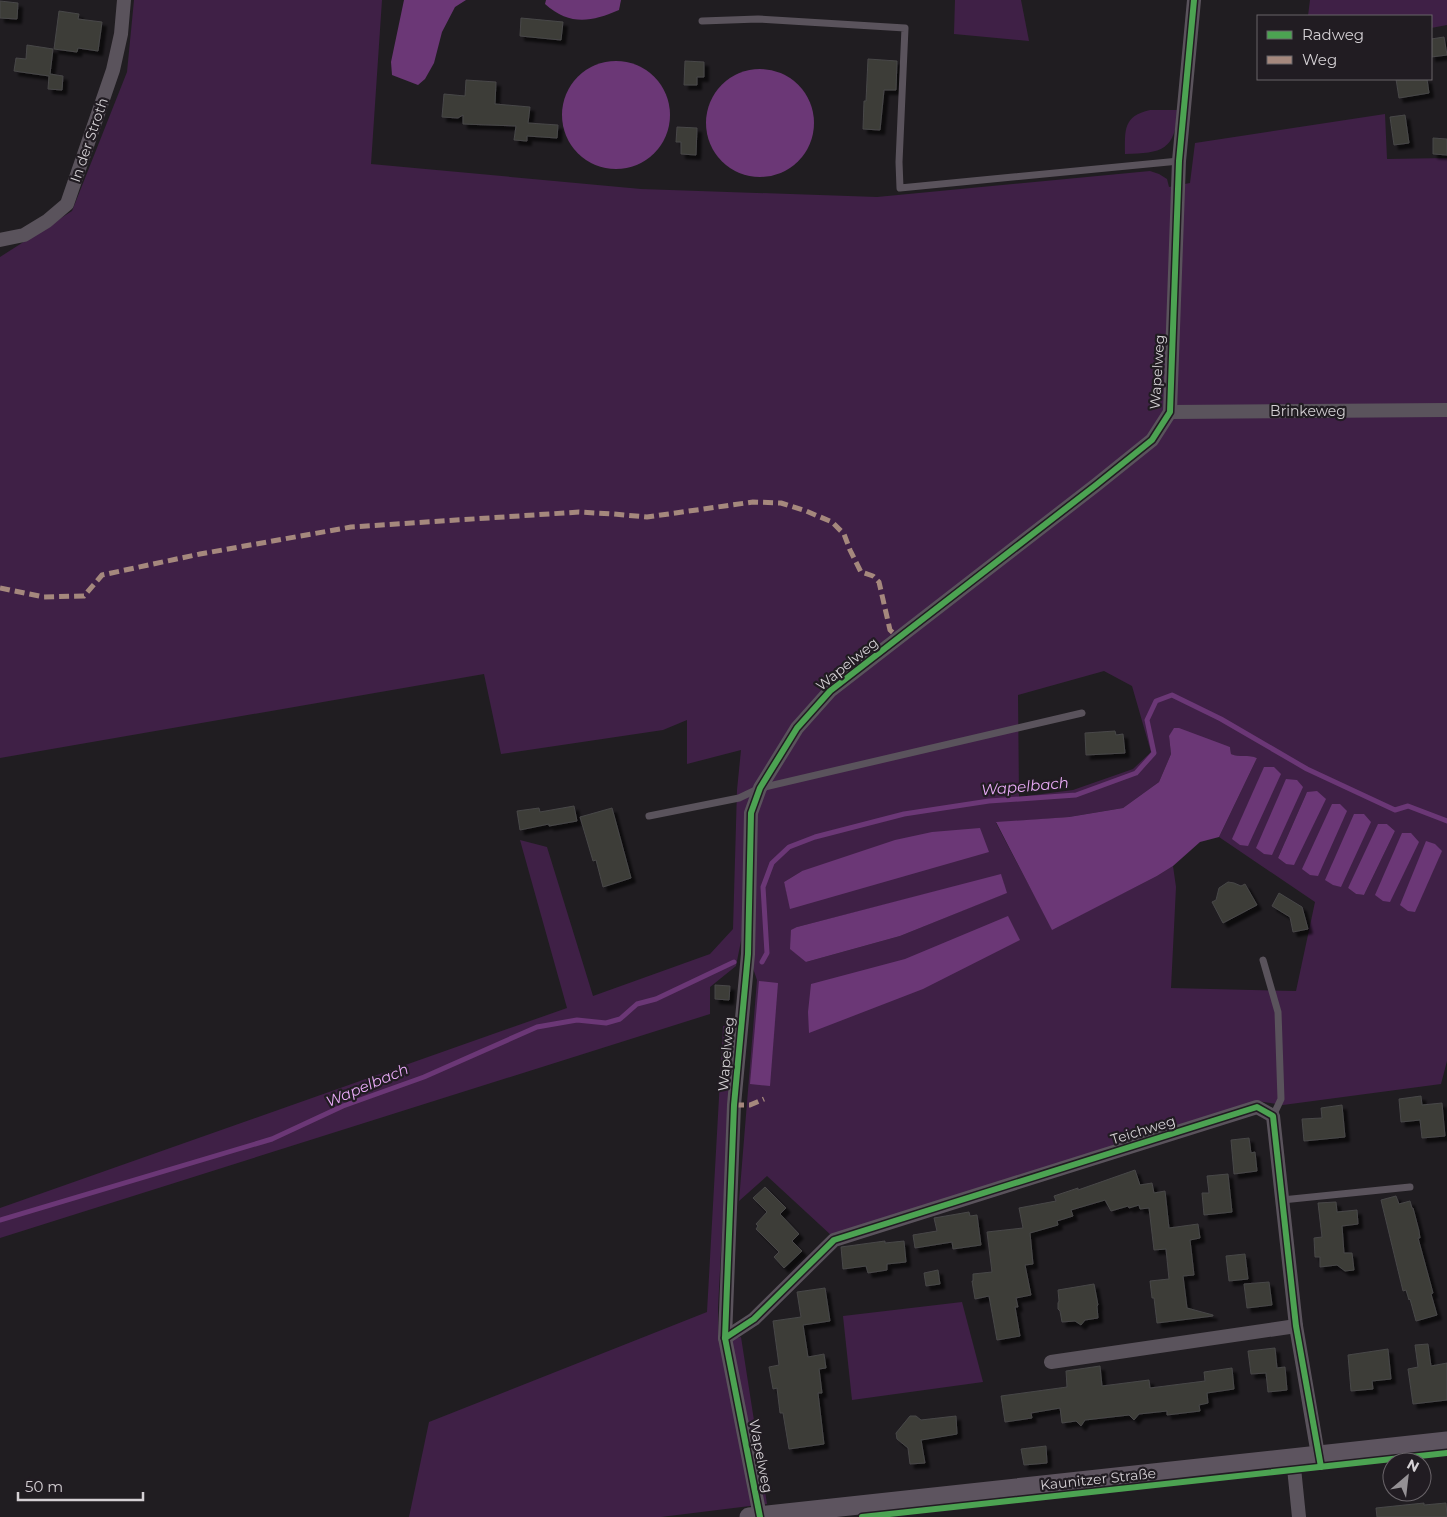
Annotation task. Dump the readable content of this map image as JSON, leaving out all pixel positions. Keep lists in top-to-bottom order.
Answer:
{
  "streets": {
    "street": [
      "In der Stroth",
      "Wapelweg",
      "Brinkeweg",
      "Teichweg",
      "Kaunitzer Straße"
    ]
  },
  "crossings": [
    ["Wapelweg", "Brinkeweg"],
    ["Wapelweg", "Teichweg"],
    ["Wapelweg", "Kaunitzer Straße"]
  ],
  "water": ["Wapelbach"],
  "legend": ["Radweg", "Weg"],
  "scale_bar": "50 m",
  "north": "top right"
}
